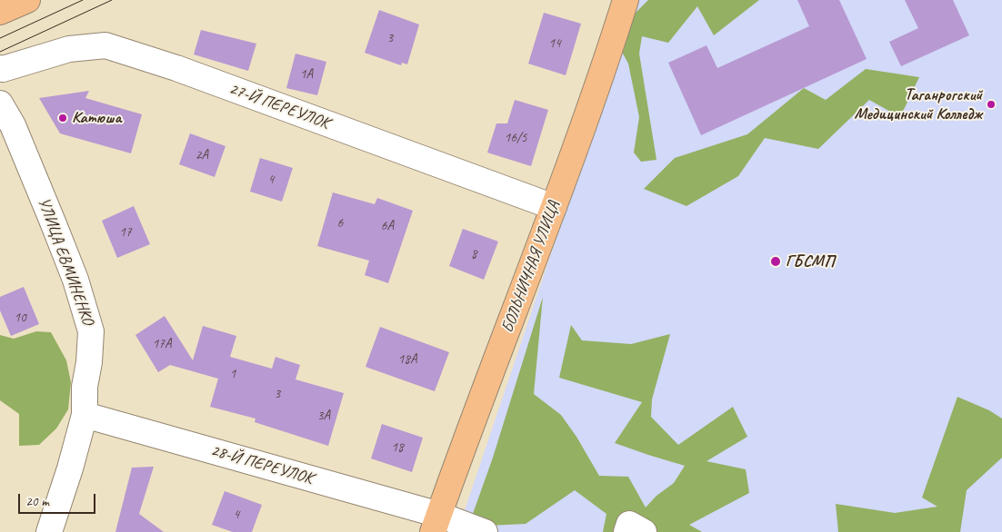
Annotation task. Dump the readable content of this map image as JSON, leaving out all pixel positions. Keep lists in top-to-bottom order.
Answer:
{
  "streets": {
    "main road": ["БОЛЬНИЧНАЯ УЛИЦА"],
    "street": ["27-Й ПЕРЕУЛОК", "УЛИЦА ЕВМИНЕНКО", "28-Й ПЕРЕУЛОК"]
  },
  "crossings": [
    ["27-Й ПЕРЕУЛОК", "БОЛЬНИЧНАЯ УЛИЦА"],
    ["УЛИЦА ЕВМИНЕНКО", "28-Й ПЕРЕУЛОК"],
    ["БОЛЬНИЧНАЯ УЛИЦА", "28-Й ПЕРЕУЛОК"]
  ],
  "places": ["Таганрогский Медицинский Колледж", "Катюша", "ГБСМП"],
  "house_numbers": [
    "3",
    "14",
    "1А",
    "16/5",
    "2А",
    "4",
    "6",
    "6А",
    "17",
    "8",
    "10",
    "17А",
    "18А",
    "1",
    "3",
    "3А",
    "18",
    "4"
  ],
  "scale_bar": "20 m"
}
